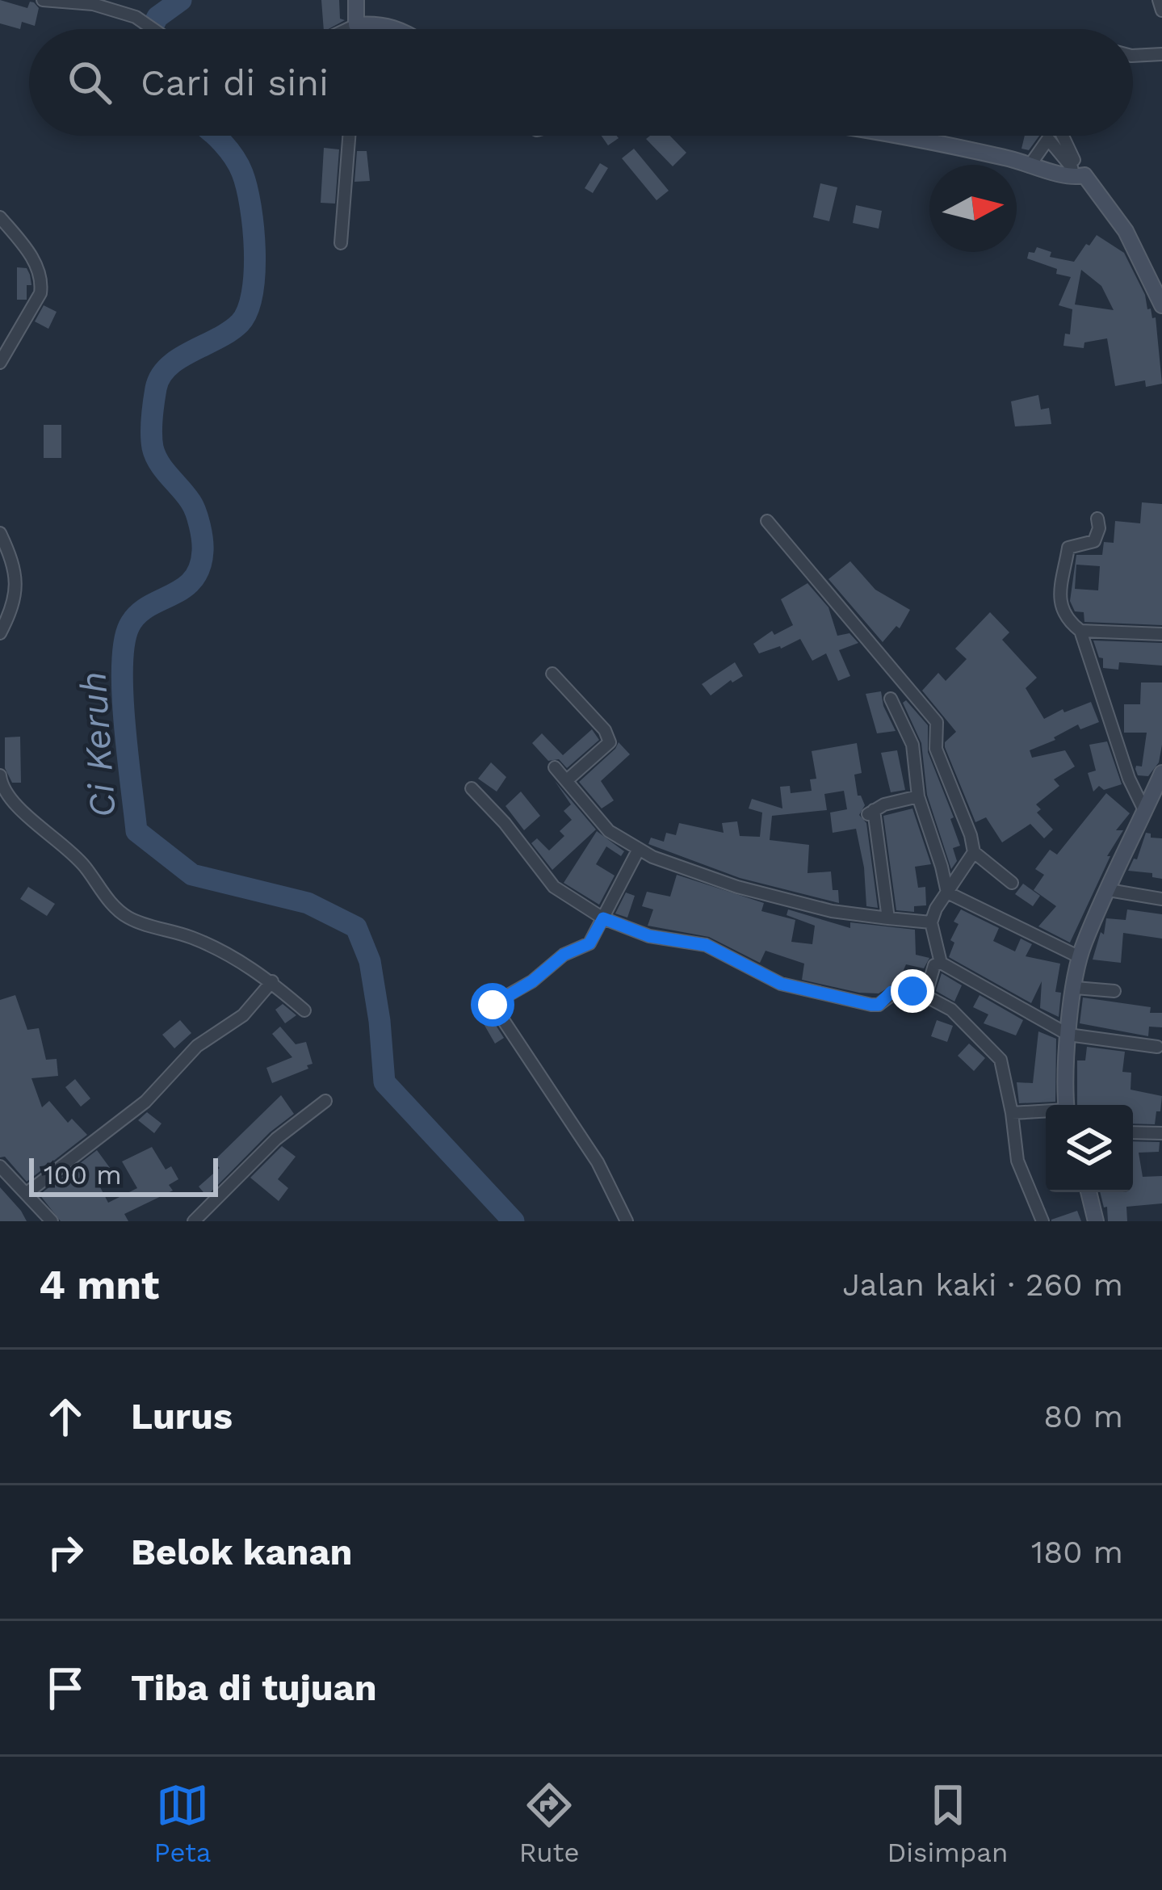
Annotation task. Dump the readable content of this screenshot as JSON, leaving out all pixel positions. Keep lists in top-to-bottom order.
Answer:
{
  "water": ["Ci Keruh"],
  "scale_bar": "100 m",
  "north": "right",
  "page": {
    "search": "Cari di sini",
    "scale": "100 m",
    "heading": ["4 mnt", "Jalan kaki · 260 m"],
    "list": [
      ["Lurus", "80 m"],
      ["Belok kanan", "180 m"],
      "Tiba di tujuan"
    ],
    "nav": ["Peta", "Rute", "Disimpan"]
  }
}
